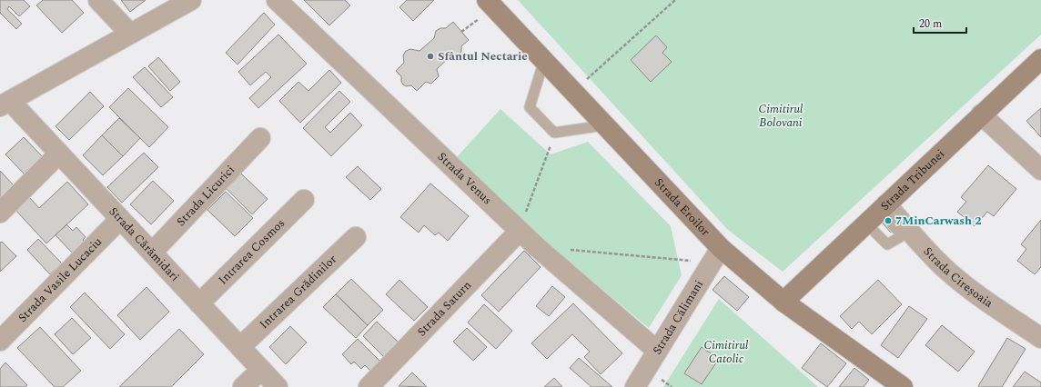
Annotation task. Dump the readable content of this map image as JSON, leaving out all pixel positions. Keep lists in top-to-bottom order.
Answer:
{
  "streets": {
    "street": [
      "Strada Venus",
      "Strada Tribunei",
      "Strada Licurici",
      "Strada Eroilor",
      "Strada Cărămidari",
      "Intrarea Cosmos",
      "Strada Cireșoaia",
      "Strada Vasile Lucaciu",
      "Intrarea Grădinilor",
      "Strada Saturn",
      "Strada Călimani"
    ]
  },
  "crossings": [
    ["Strada Venus", "Strada Saturn"],
    ["Strada Venus", "Strada Călimani"],
    ["Strada Tribunei", "Strada Eroilor"],
    ["Strada Tribunei", "Strada Cireșoaia"],
    ["Strada Licurici", "Strada Cărămidari"],
    ["Strada Eroilor", "Strada Călimani"],
    ["Strada Cărămidari", "Intrarea Cosmos"],
    ["Strada Cărămidari", "Strada Vasile Lucaciu"],
    ["Strada Cărămidari", "Intrarea Grădinilor"]
  ],
  "parks": ["Cimitirul Bolovani", "Cimitirul Catolic"],
  "places": ["Sfântul Nectarie", "7MinCarwash 2"],
  "scale_bar": "20 m"
}
